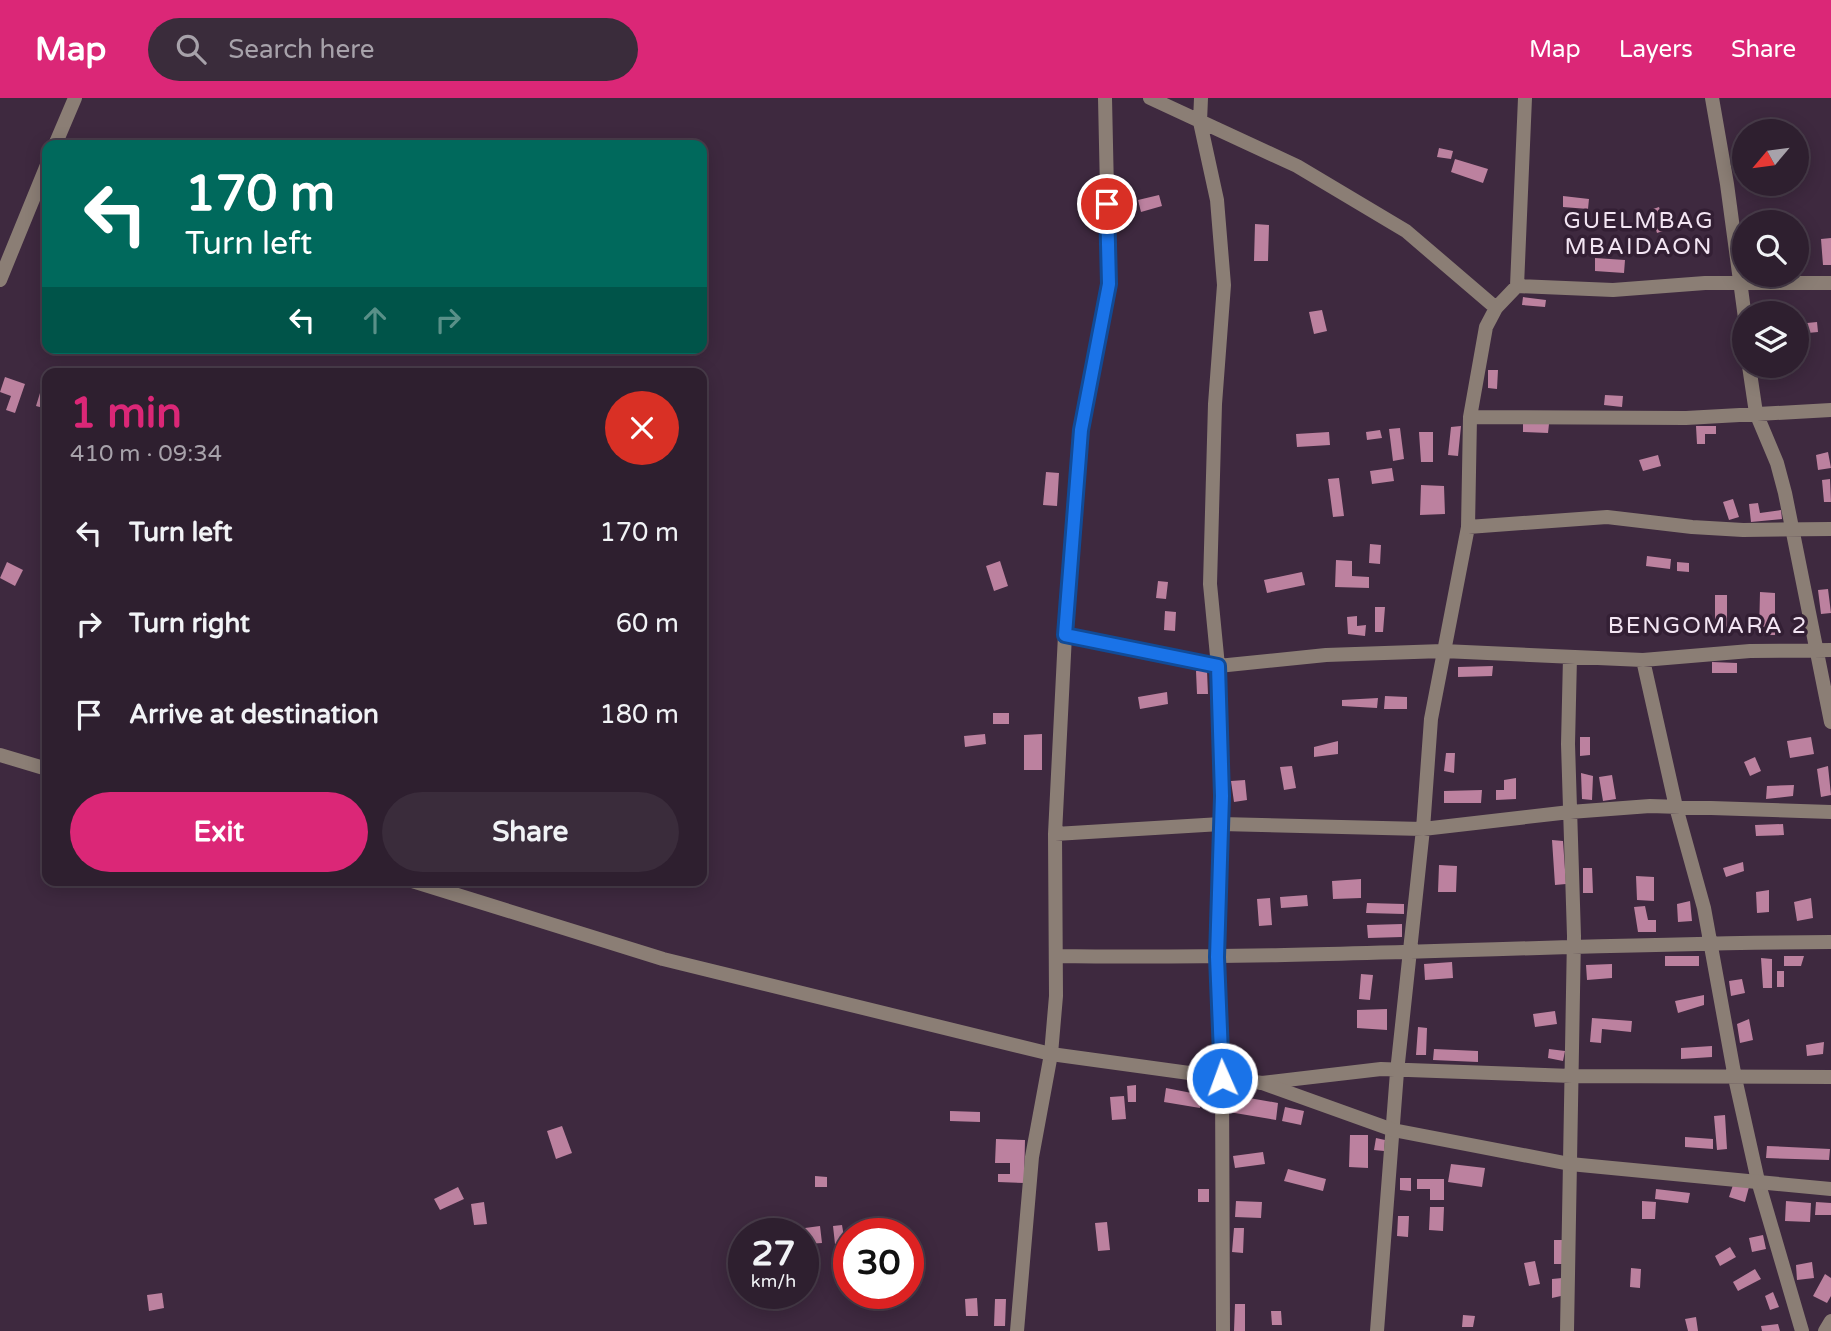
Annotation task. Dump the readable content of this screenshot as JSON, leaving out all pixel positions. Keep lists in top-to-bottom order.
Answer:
{
  "districts": ["GUELMBAG MBAIDAON", "BENGOMARA 2"],
  "north": "bottom left",
  "page": {
    "header": "Map",
    "search": "Search here",
    "nav": ["Map", "Layers", "Share"],
    "turn": ["170 m", "Turn left"],
    "heading": ["1 min", "410 m · 09:34"],
    "list": [
      {
        "name": "Turn left",
        "value": "170 m"
      },
      {
        "name": "Turn right",
        "value": "60 m"
      },
      {
        "name": "Arrive at destination",
        "value": "180 m"
      }
    ],
    "buttons": ["Exit", "Share"],
    "speed": "27 km/h",
    "limit": "30"
  }
}
